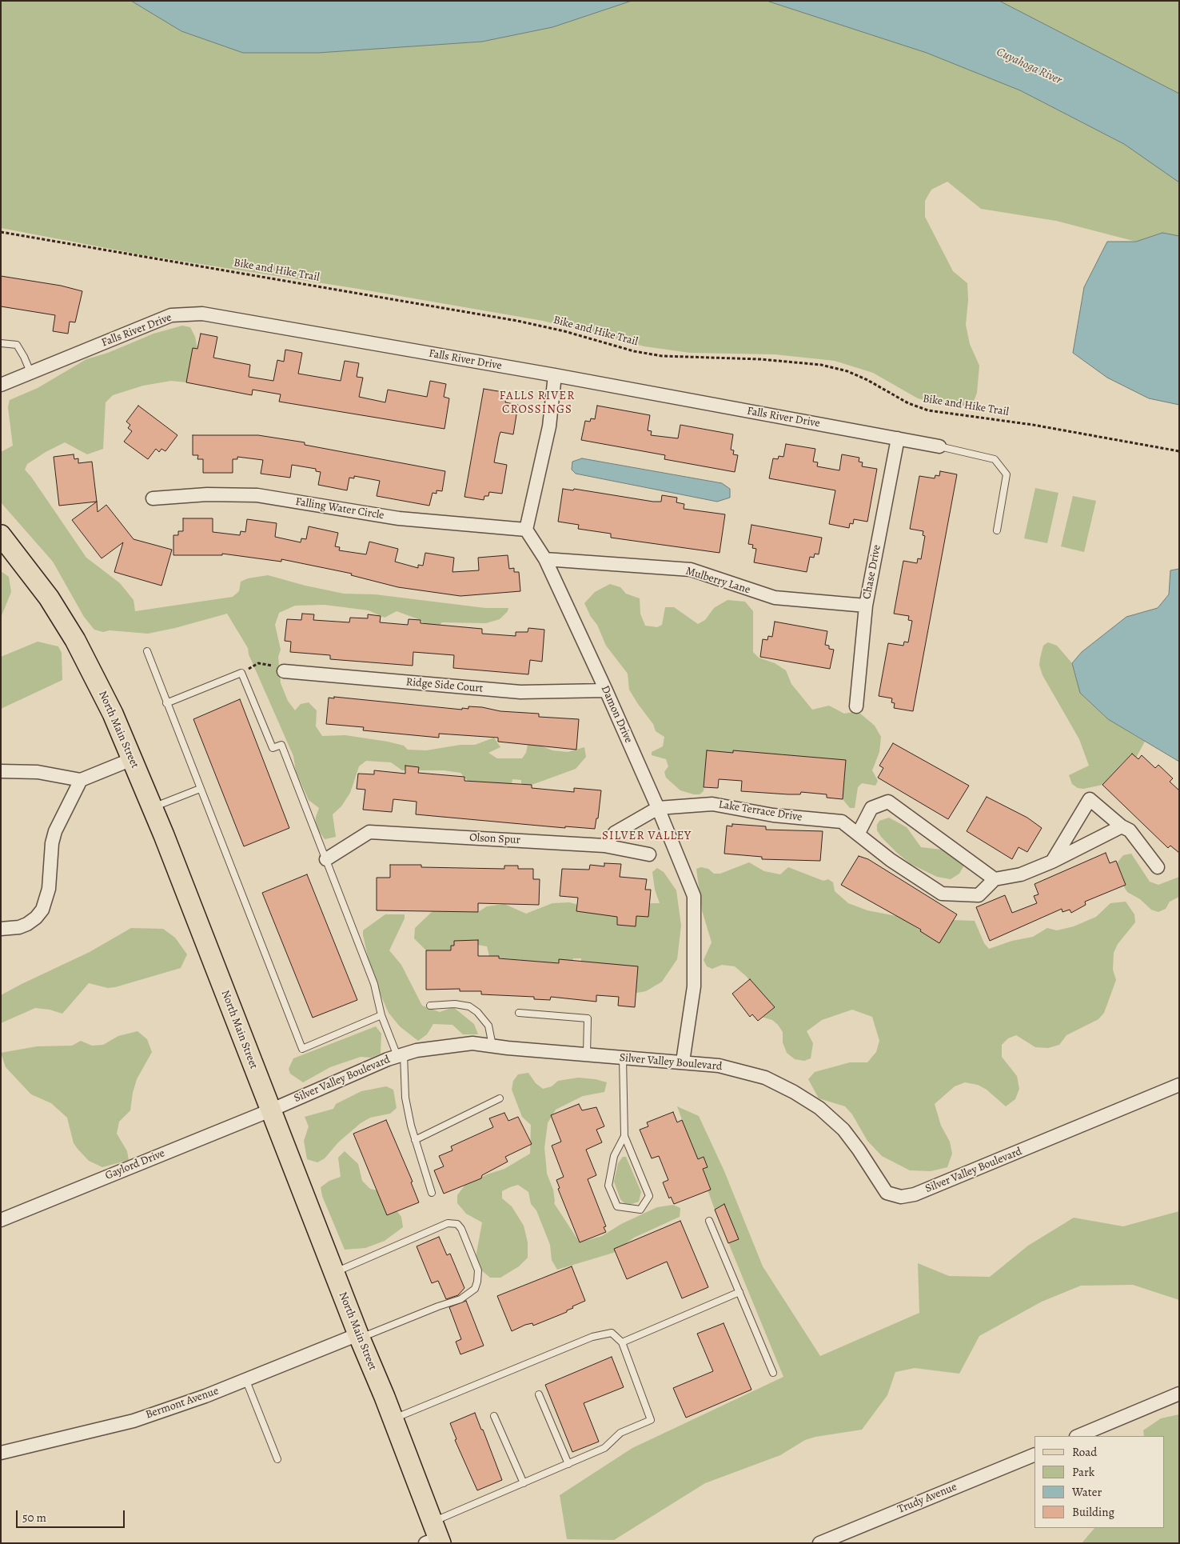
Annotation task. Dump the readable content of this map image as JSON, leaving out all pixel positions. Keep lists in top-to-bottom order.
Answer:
{
  "streets": {
    "main road": ["North Main Street"],
    "street": [
      "Falls River Drive",
      "Falling Water Circle",
      "Chase Drive",
      "Mulberry Lane",
      "Ridge Side Court",
      "Damon Drive",
      "Lake Terrace Drive",
      "Olson Spur",
      "Silver Valley Boulevard",
      "Gaylord Drive",
      "Bermont Avenue",
      "Trudy Avenue"
    ],
    "path": ["Bike and Hike Trail"]
  },
  "crossings": [
    ["Falls River Drive", "Chase Drive"],
    ["Falling Water Circle", "Damon Drive"],
    ["Chase Drive", "Mulberry Lane"],
    ["Mulberry Lane", "Damon Drive"],
    ["Ridge Side Court", "Damon Drive"],
    ["Damon Drive", "Lake Terrace Drive"],
    ["Damon Drive", "Silver Valley Boulevard"],
    ["North Main Street", "Silver Valley Boulevard"],
    ["North Main Street", "Gaylord Drive"],
    ["North Main Street", "Bermont Avenue"],
    ["Silver Valley Boulevard", "Gaylord Drive"]
  ],
  "districts": ["FALLS RIVER CROSSINGS", "SILVER VALLEY"],
  "water": ["Cuyahoga River"],
  "legend": [
    "Road",
    "Park",
    "Water",
    "Building"
  ],
  "scale_bar": "50 m"
}
